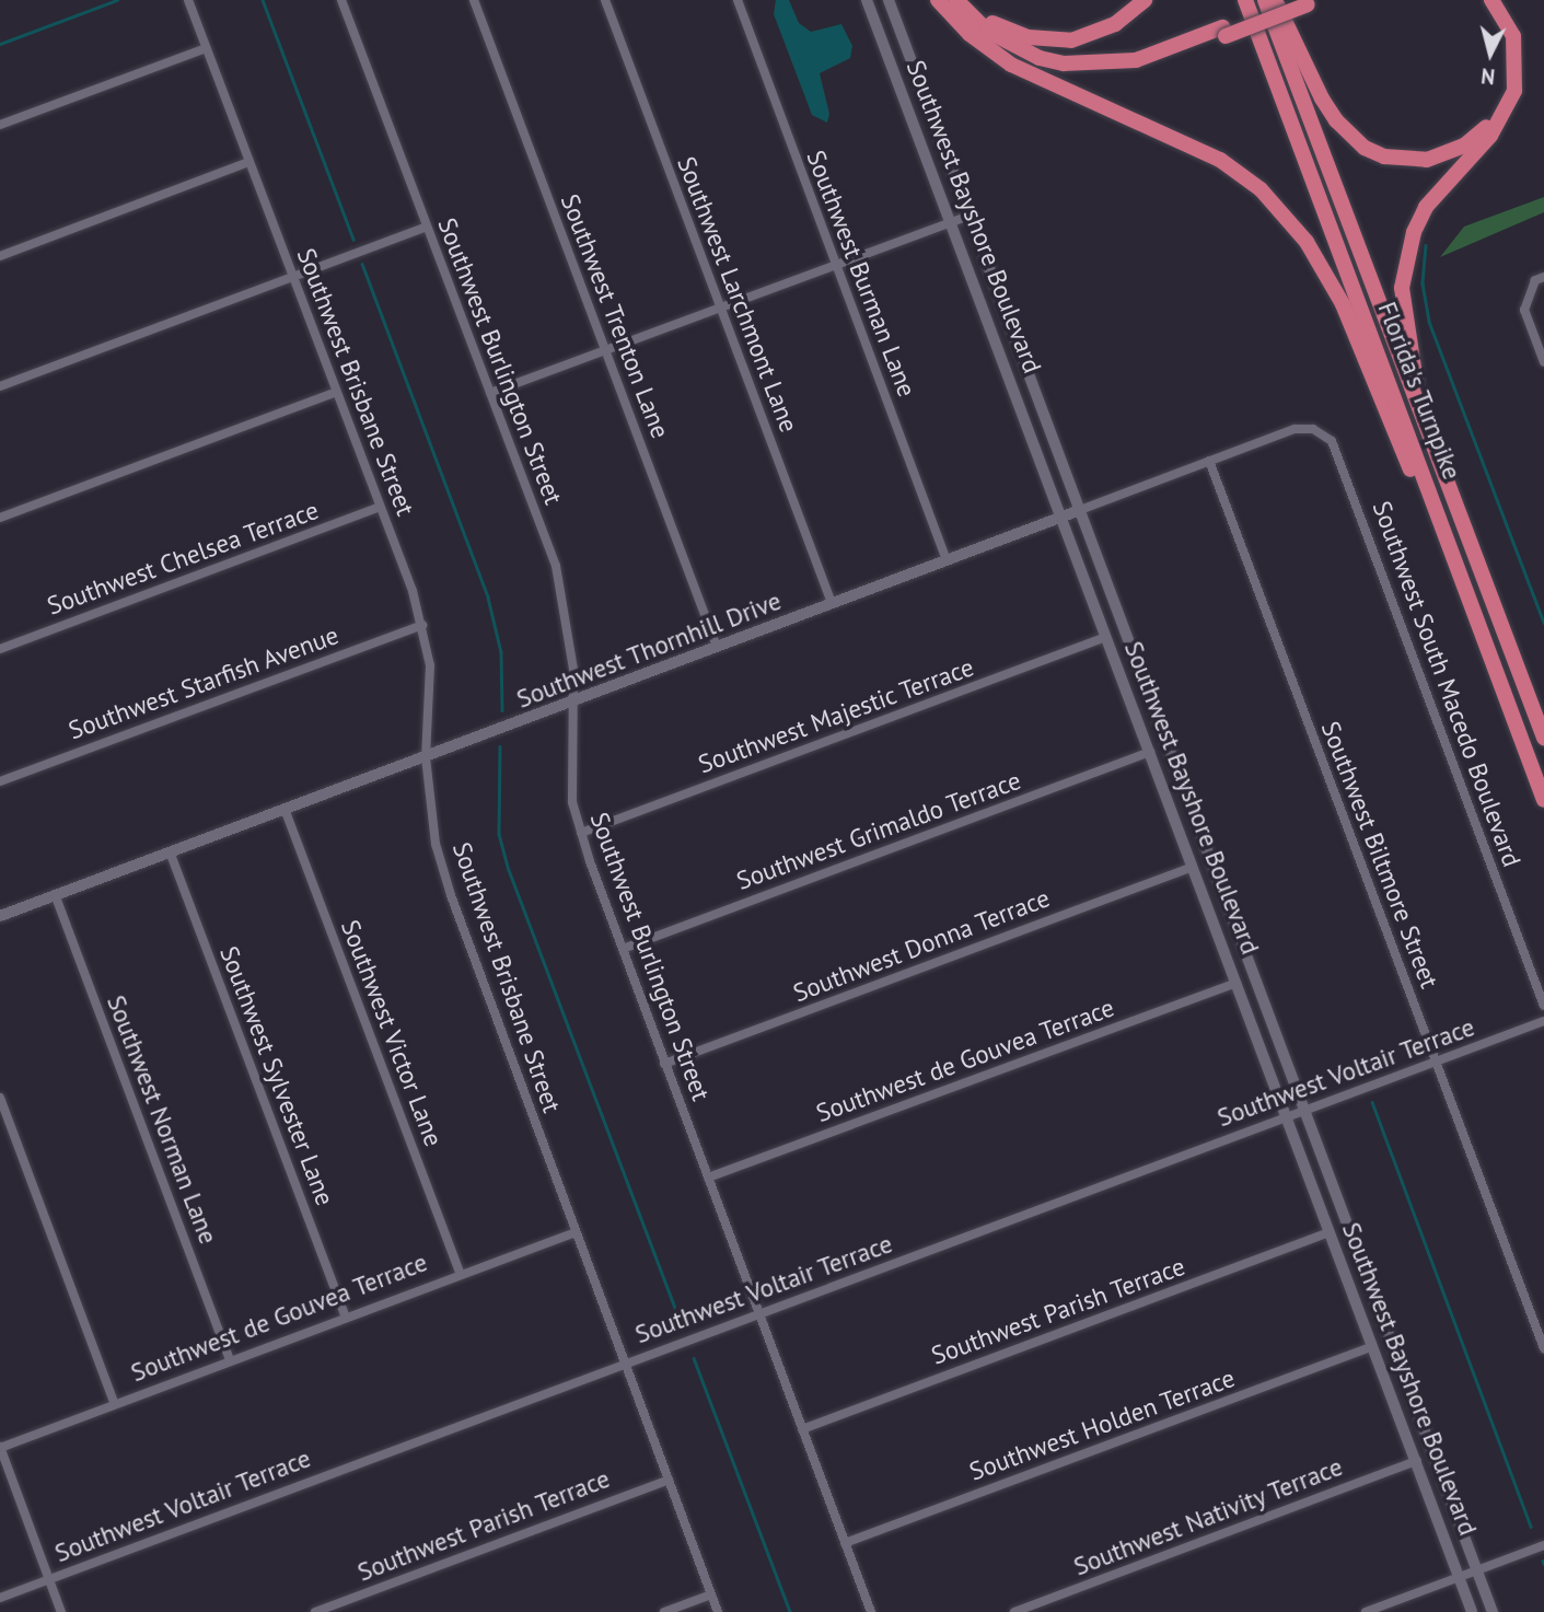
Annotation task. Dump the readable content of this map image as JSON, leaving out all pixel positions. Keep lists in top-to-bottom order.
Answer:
{
  "streets": {
    "highway": ["Florida's Turnpike"],
    "main road": ["Southwest Bayshore Boulevard"],
    "street": [
      "Southwest Burman Lane",
      "Southwest Larchmont Lane",
      "Southwest Trenton Lane",
      "Southwest Burlington Street",
      "Southwest Brisbane Street",
      "Southwest Chelsea Terrace",
      "Southwest Thornhill Drive",
      "Southwest Starfish Avenue",
      "Southwest South Macedo Boulevard",
      "Southwest Majestic Terrace",
      "Southwest Grimaldo Terrace",
      "Southwest Biltmore Street",
      "Southwest Donna Terrace",
      "Southwest Victor Lane",
      "Southwest de Gouvea Terrace",
      "Southwest Voltair Terrace",
      "Southwest Sylvester Lane",
      "Southwest Norman Lane",
      "Southwest Parish Terrace",
      "Southwest Holden Terrace",
      "Southwest Nativity Terrace"
    ]
  },
  "crossings": [
    ["Southwest Bayshore Boulevard", "Southwest Thornhill Drive"],
    ["Southwest Bayshore Boulevard", "Southwest Majestic Terrace"],
    ["Southwest Bayshore Boulevard", "Southwest Grimaldo Terrace"],
    ["Southwest Bayshore Boulevard", "Southwest Donna Terrace"],
    ["Southwest Bayshore Boulevard", "Southwest de Gouvea Terrace"],
    ["Southwest Bayshore Boulevard", "Southwest Voltair Terrace"],
    ["Southwest Bayshore Boulevard", "Southwest Parish Terrace"],
    ["Southwest Bayshore Boulevard", "Southwest Holden Terrace"],
    ["Southwest Bayshore Boulevard", "Southwest Nativity Terrace"],
    ["Southwest Burman Lane", "Southwest Thornhill Drive"],
    ["Southwest Larchmont Lane", "Southwest Thornhill Drive"],
    ["Southwest Trenton Lane", "Southwest Thornhill Drive"],
    ["Southwest Burlington Street", "Southwest Thornhill Drive"],
    ["Southwest Burlington Street", "Southwest Majestic Terrace"],
    ["Southwest Burlington Street", "Southwest Grimaldo Terrace"],
    ["Southwest Burlington Street", "Southwest Donna Terrace"],
    ["Southwest Burlington Street", "Southwest de Gouvea Terrace"],
    ["Southwest Burlington Street", "Southwest Voltair Terrace"],
    ["Southwest Burlington Street", "Southwest Parish Terrace"],
    ["Southwest Burlington Street", "Southwest Holden Terrace"],
    ["Southwest Brisbane Street", "Southwest Chelsea Terrace"],
    ["Southwest Brisbane Street", "Southwest Thornhill Drive"],
    ["Southwest Brisbane Street", "Southwest Starfish Avenue"],
    ["Southwest Brisbane Street", "Southwest de Gouvea Terrace"],
    ["Southwest Brisbane Street", "Southwest Voltair Terrace"],
    ["Southwest Brisbane Street", "Southwest Parish Terrace"],
    ["Southwest Thornhill Drive", "Southwest South Macedo Boulevard"],
    ["Southwest Thornhill Drive", "Southwest Biltmore Street"],
    ["Southwest Thornhill Drive", "Southwest Victor Lane"],
    ["Southwest Thornhill Drive", "Southwest Sylvester Lane"],
    ["Southwest Thornhill Drive", "Southwest Norman Lane"],
    ["Southwest Biltmore Street", "Southwest Voltair Terrace"],
    ["Southwest Victor Lane", "Southwest de Gouvea Terrace"],
    ["Southwest de Gouvea Terrace", "Southwest Sylvester Lane"],
    ["Southwest de Gouvea Terrace", "Southwest Norman Lane"]
  ],
  "north": "bottom"
}
